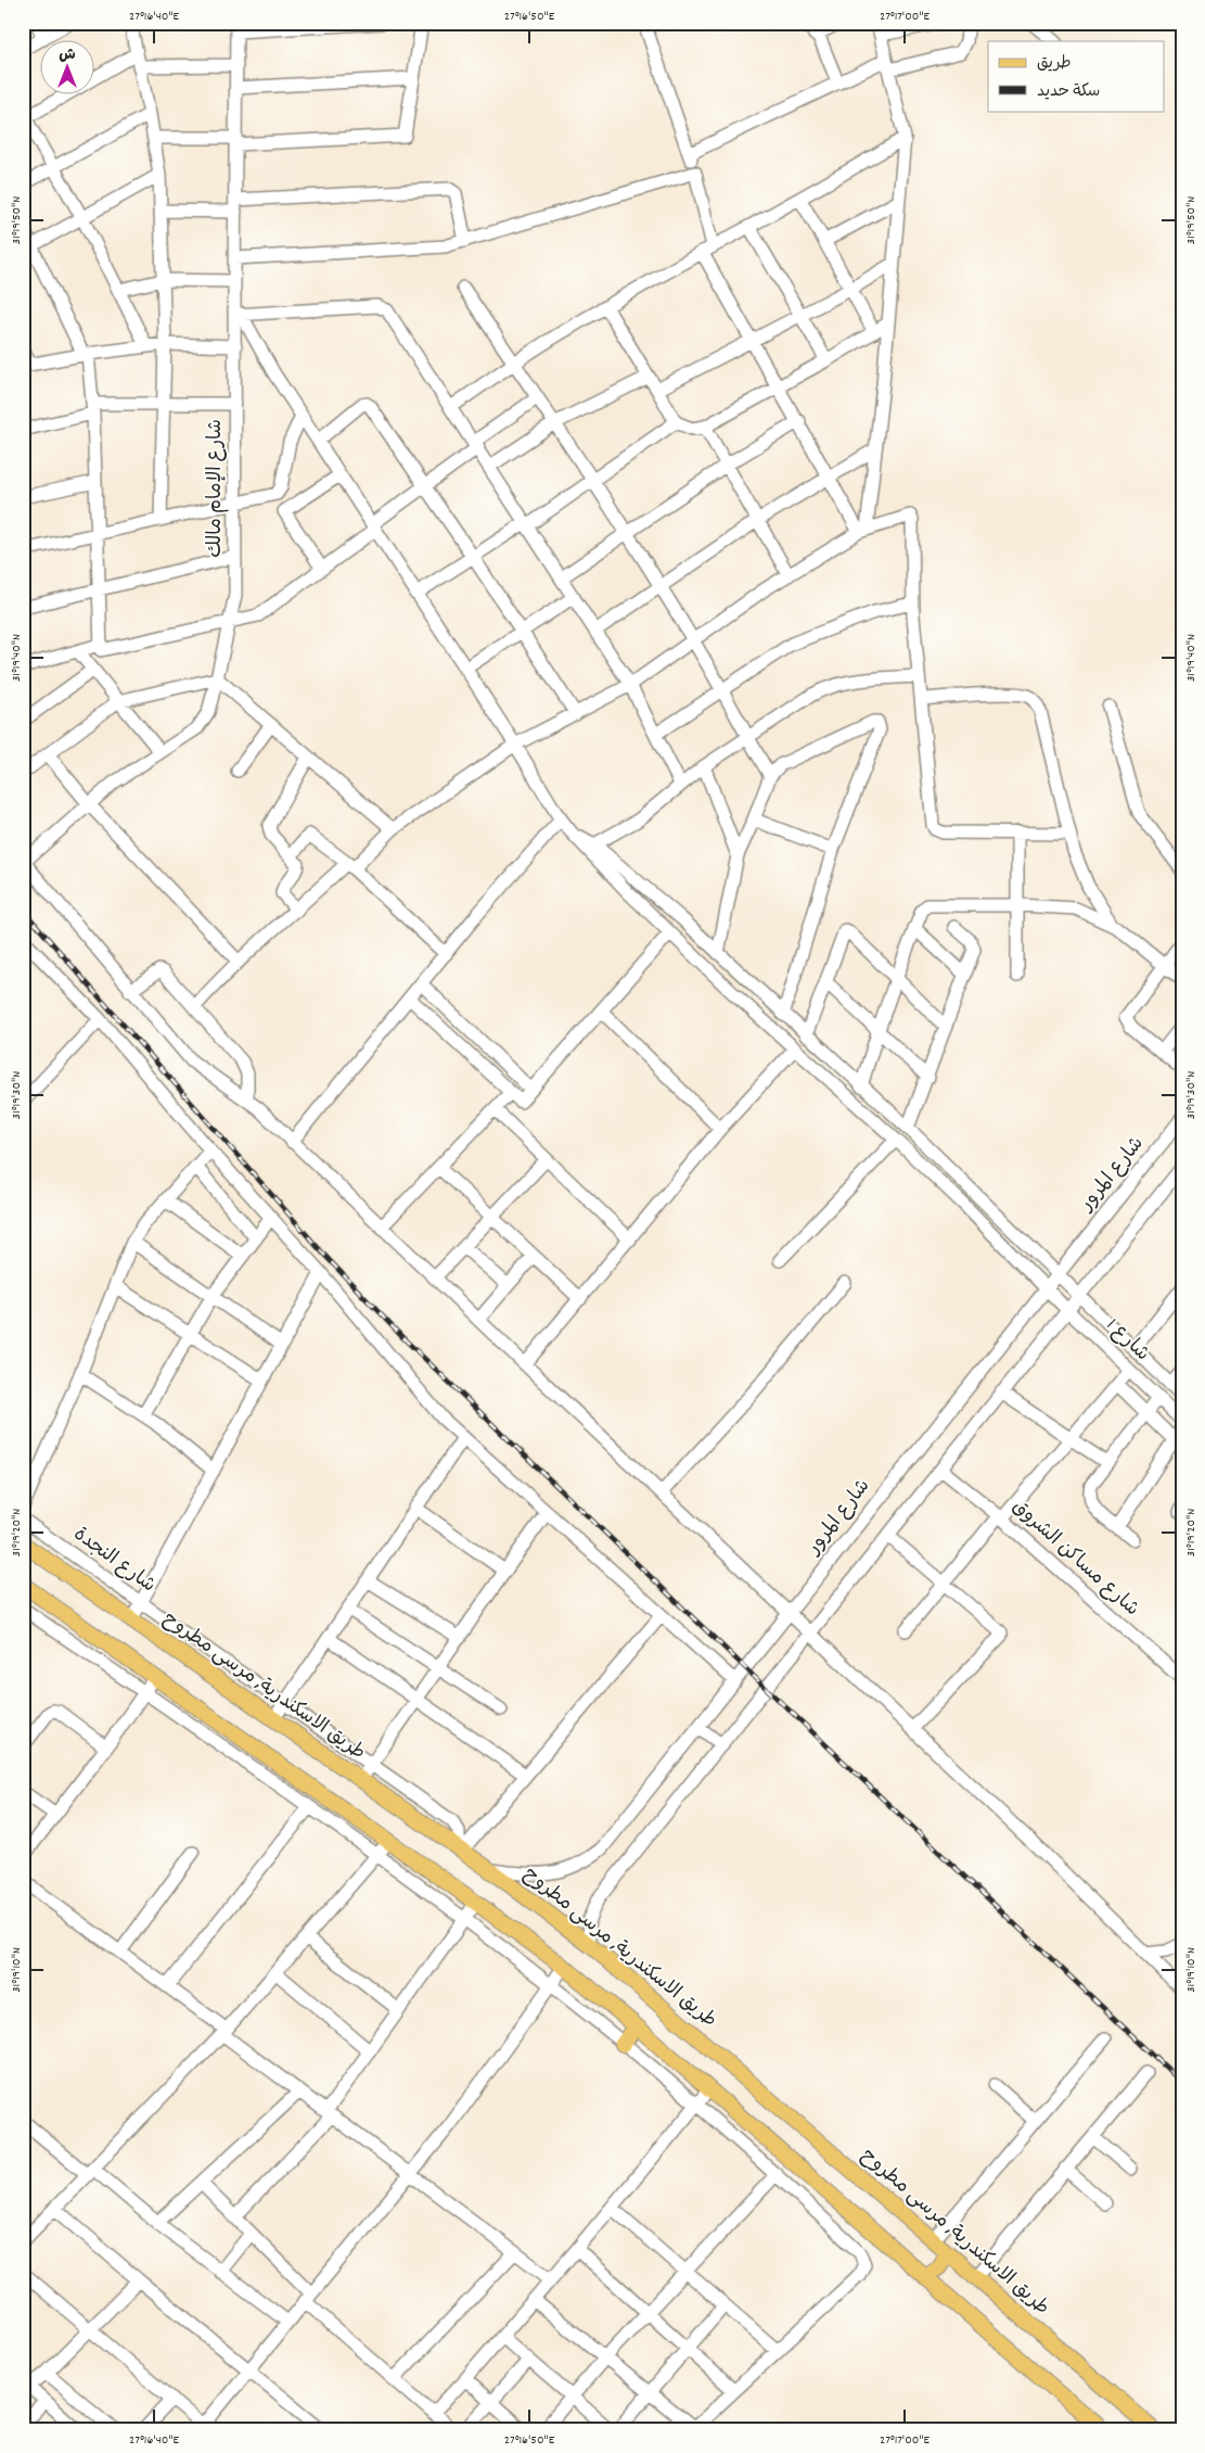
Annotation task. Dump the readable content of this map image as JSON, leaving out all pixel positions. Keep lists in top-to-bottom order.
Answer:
{
  "streets": {
    "main road": ["طريق الاسكندرية, مرسى مطروح"],
    "street": [
      "شارع الإمام مالك",
      "شارع المرور",
      "شارع 1",
      "شارع مساكن الشروق",
      "شارع النجدة"
    ]
  },
  "crossings": [
    ["شارع الإمام مالك", "شارع 1"],
    ["شارع المرور", "شارع 1"],
    ["شارع المرور", "طريق الاسكندرية, مرسى مطروح"],
    ["شارع النجدة", "طريق الاسكندرية, مرسى مطروح"]
  ],
  "legend": ["طريق", "سكة حديد"],
  "north": "top",
  "coordinates": [
    "27°16'40\"E",
    "27°16'50\"E",
    "27°17'00\"E",
    "31°19'50\"N",
    "31°19'40\"N",
    "31°19'30\"N",
    "31°19'20\"N",
    "31°19'10\"N"
  ]
}
